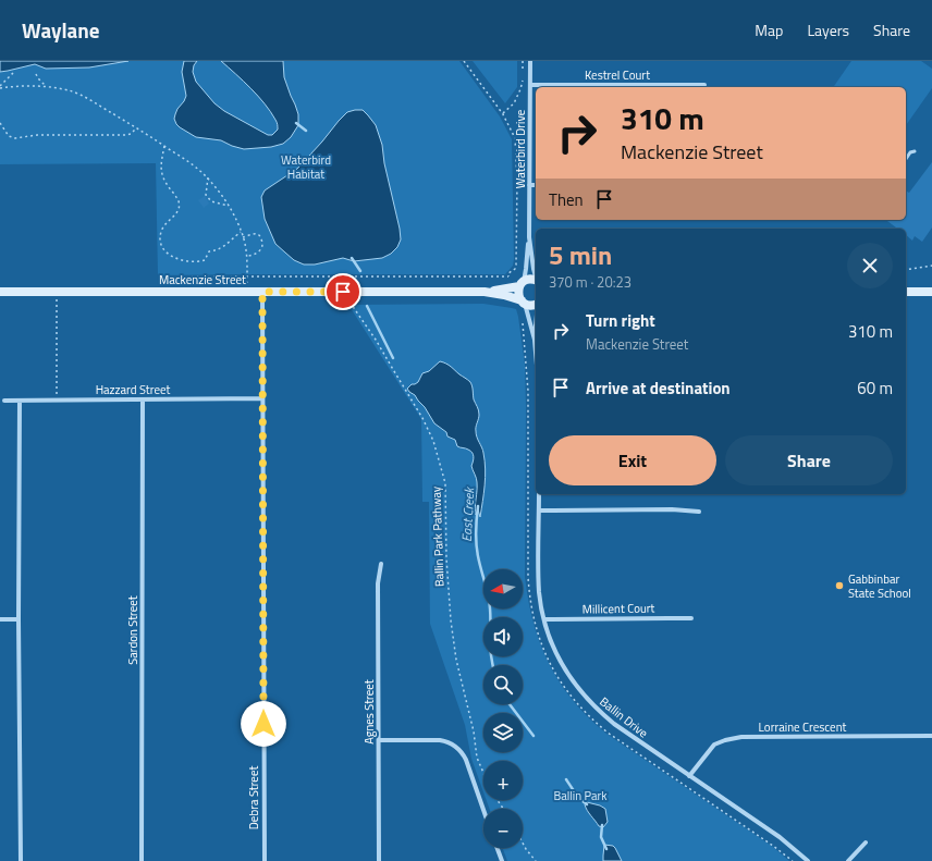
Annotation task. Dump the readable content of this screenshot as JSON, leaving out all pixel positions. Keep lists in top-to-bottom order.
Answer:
{
  "streets": {
    "main road": ["Mackenzie Street"],
    "street": [
      "Kestrel Court",
      "Waterbird Drive",
      "Hazzard Street",
      "Millicent Court",
      "Sardon Street",
      "Agnes Street",
      "Ballin Drive",
      "Lorraine Crescent",
      "Debra Street"
    ],
    "path": ["Ballin Park Pathway"]
  },
  "crossings": [
    ["Kestrel Court", "Waterbird Drive"],
    ["Waterbird Drive", "Mackenzie Street"],
    ["Mackenzie Street", "Debra Street"],
    ["Hazzard Street", "Sardon Street"],
    ["Hazzard Street", "Debra Street"],
    ["Millicent Court", "Ballin Drive"],
    ["Ballin Drive", "Lorraine Crescent"]
  ],
  "water": ["East Creek"],
  "parks": ["Waterbird Habitat", "Ballin Park"],
  "places": ["Gabbinbar State School"],
  "north": "left",
  "page": {
    "header": "Waylane",
    "nav": ["Map", "Layers", "Share"],
    "turn": ["310 m", "Mackenzie Street"],
    "then": "Then",
    "heading": ["5 min", "370 m · 20:23"],
    "list": [
      {
        "name": "Turn right",
        "note": "Mackenzie Street",
        "value": "310 m"
      },
      {
        "name": "Arrive at destination",
        "value": "60 m"
      }
    ],
    "buttons": ["Exit", "Share"],
    "map_buttons": ["+", "−"]
  }
}
